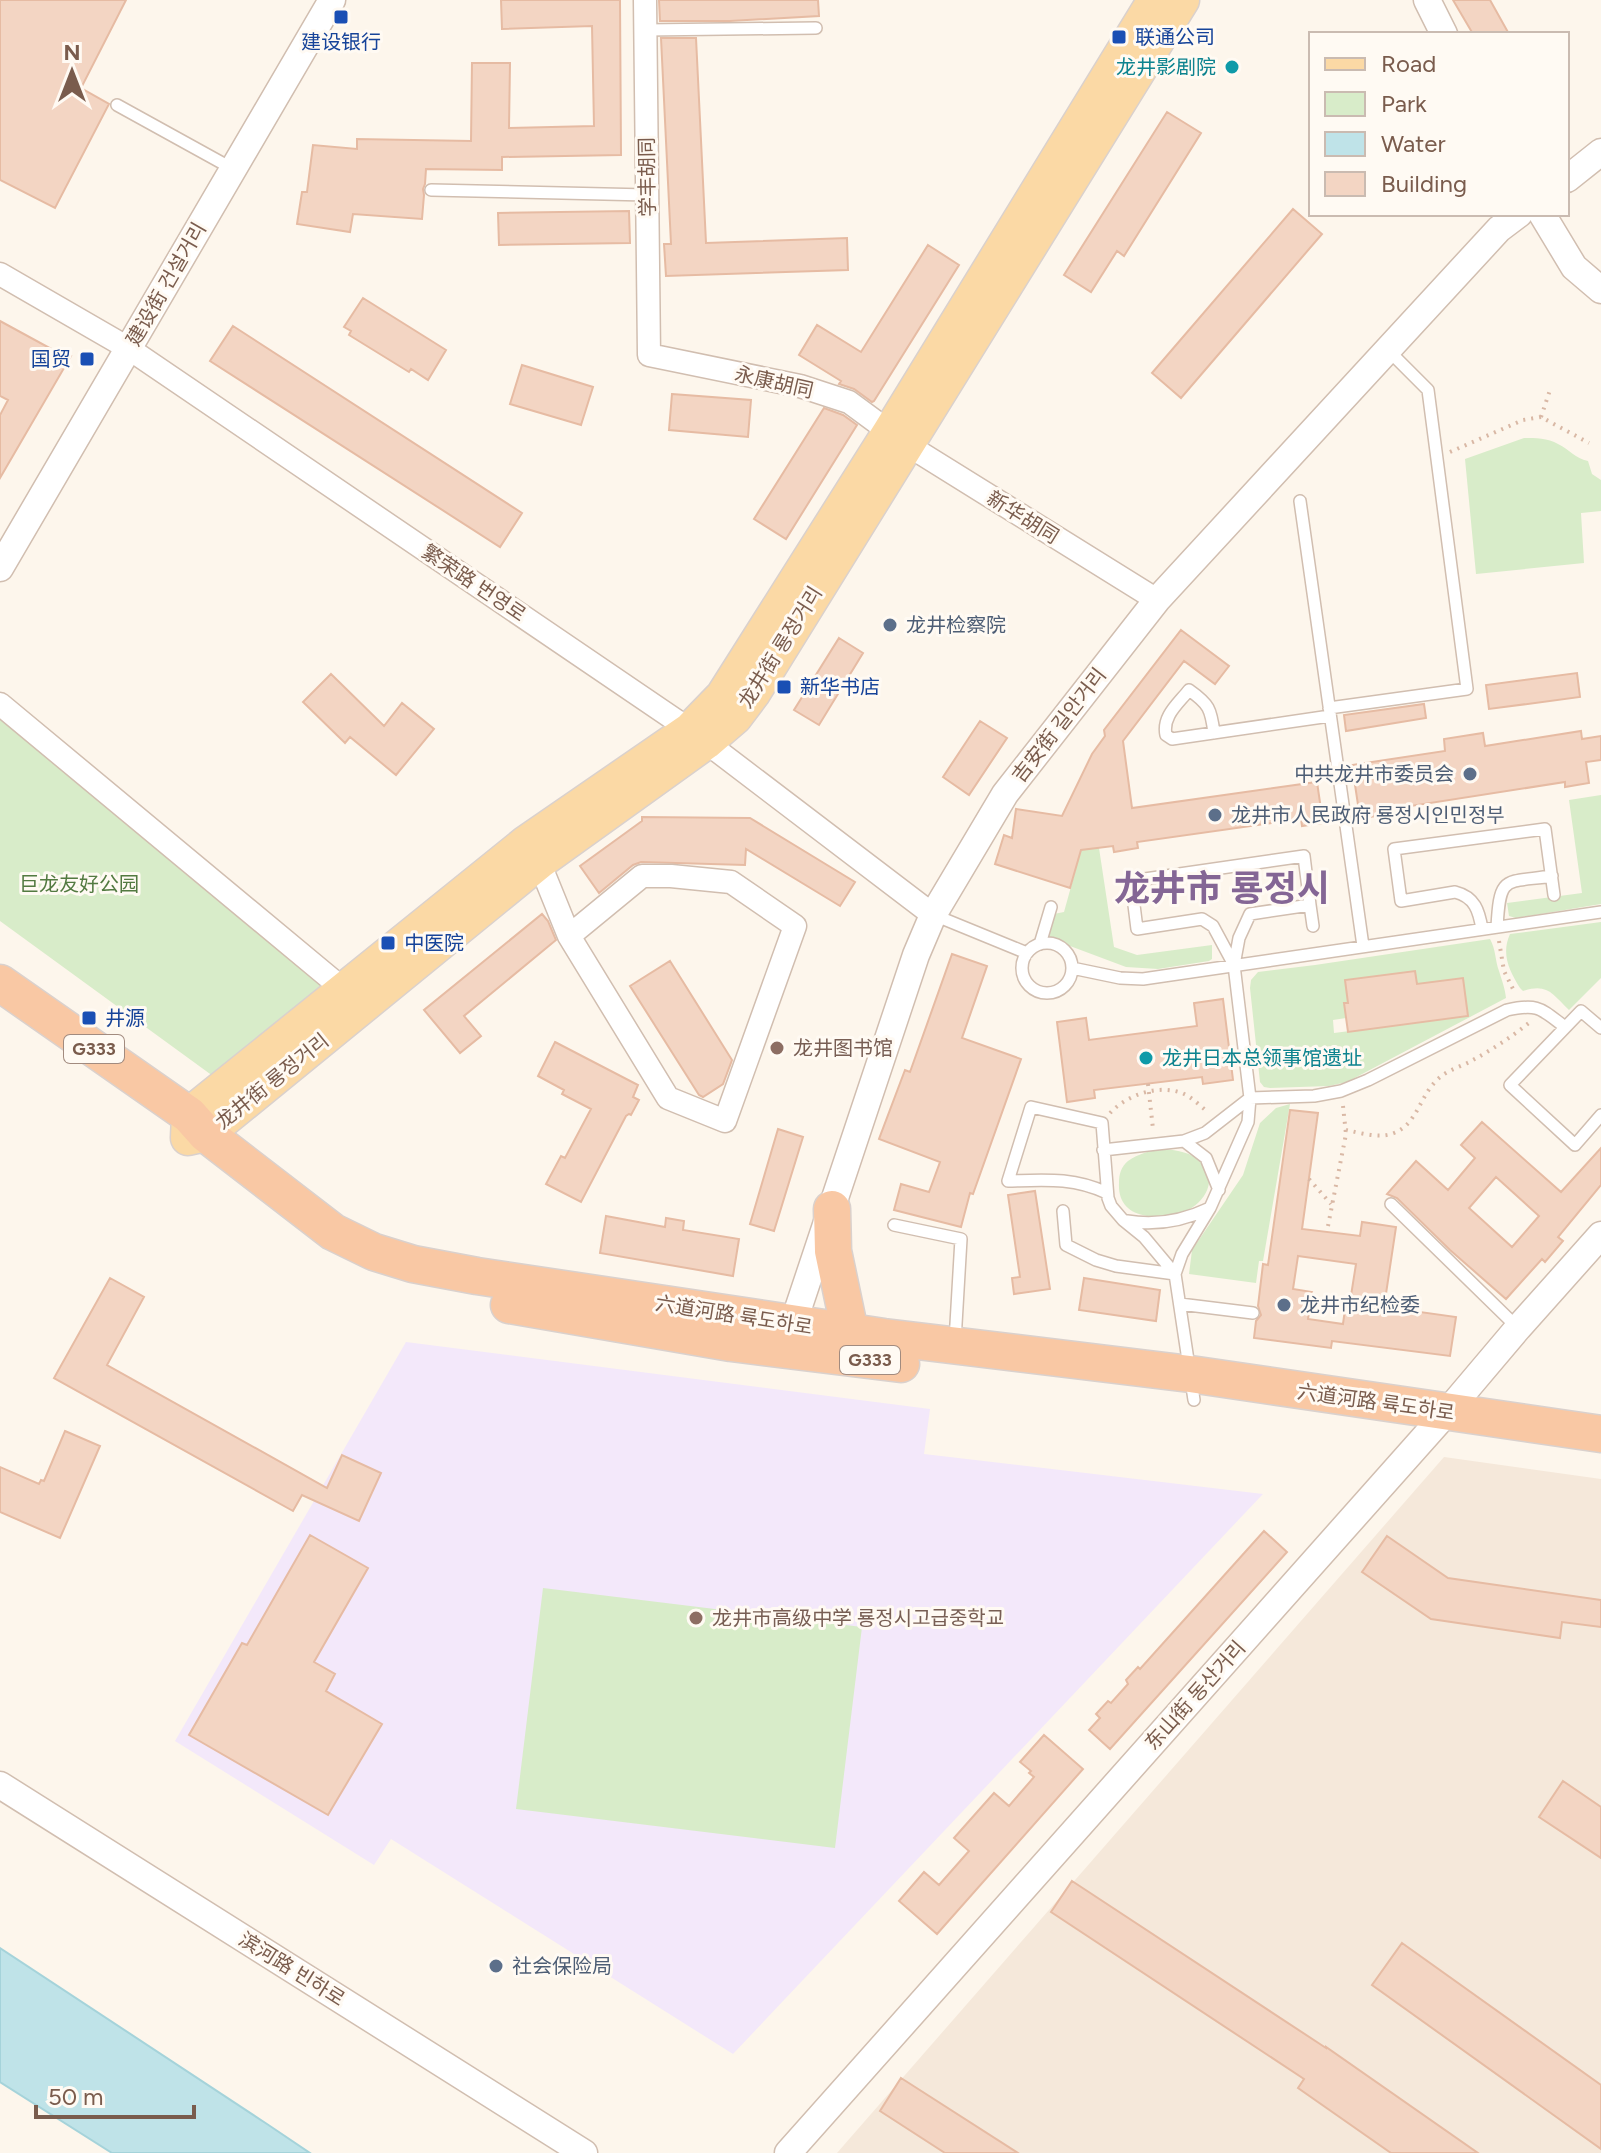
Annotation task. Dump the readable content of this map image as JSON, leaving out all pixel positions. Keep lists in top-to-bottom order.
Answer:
{
  "streets": {
    "highway": ["G333", "六道河路 륙도하로"],
    "main road": ["龙井街 룡정거리"],
    "street": [
      "学丰胡同",
      "建设街 건설거리",
      "永康胡同",
      "新华胡同",
      "繁荣路 번영로",
      "吉安街 길안거리",
      "东山街 동산거리",
      "滨河路 빈하로"
    ]
  },
  "crossings": [
    ["学丰胡同", "永康胡同"],
    ["建设街 건설거리", "繁荣路 번영로"],
    ["永康胡同", "新华胡同"],
    ["永康胡同", "龙井街 룡정거리"],
    ["新华胡同", "龙井街 룡정거리"],
    ["新华胡同", "吉安街 길안거리"],
    ["繁荣路 번영로", "龙井街 룡정거리"],
    ["繁荣路 번영로", "吉安街 길안거리"],
    ["龙井街 룡정거리", "六道河路 륙도하로"],
    ["吉安街 길안거리", "六道河路 륙도하로"],
    ["六道河路 륙도하로", "东山街 동산거리"]
  ],
  "districts": ["龙井市 룡정시"],
  "parks": ["巨龙友好公园"],
  "places": {
    "transit": [
      "建设银行",
      "联通公司",
      "国贸",
      "新华书店",
      "中医院",
      "井源"
    ],
    "other": [
      "龙井影剧院",
      "龙井检察院",
      "中共龙井市委员会",
      "龙井市人民政府 룡정시인민정부",
      "龙井图书馆",
      "龙井日本总领事馆遗址",
      "龙井市纪检委",
      "龙井市高级中学 룡정시고급중학교",
      "社会保险局"
    ]
  },
  "legend": [
    "Road",
    "Park",
    "Water",
    "Building"
  ],
  "scale_bar": "50 m",
  "north": "top"
}
